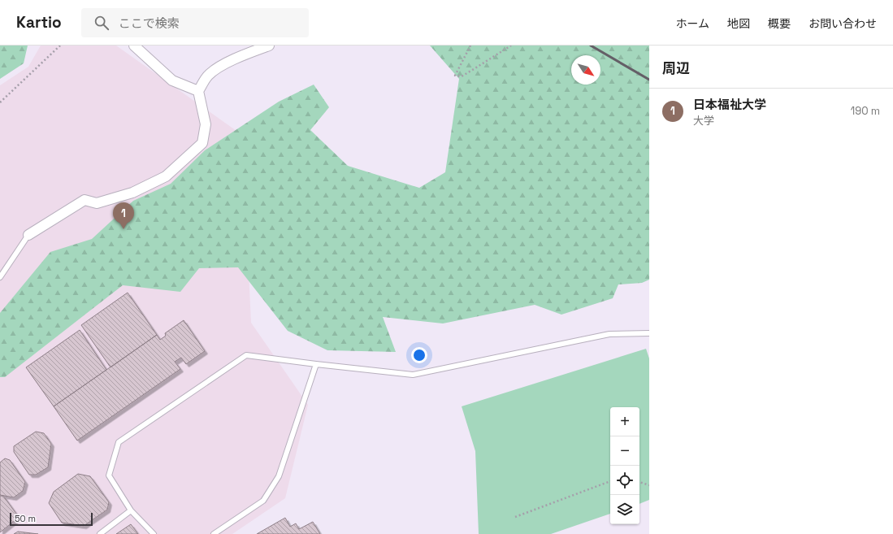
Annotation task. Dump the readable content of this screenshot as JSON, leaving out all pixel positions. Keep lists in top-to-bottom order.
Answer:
{
  "scale_bar": "50 m",
  "north": "bottom right",
  "page": {
    "header": "Kartio",
    "search": "ここで検索",
    "nav": [
      "ホーム",
      "地図",
      "概要",
      "お問い合わせ"
    ],
    "heading": "周辺",
    "list": [
      {
        "mark": "1",
        "name": "日本福祉大学",
        "note": "大学",
        "value": "190 m"
      }
    ],
    "pins": "1",
    "map_buttons": ["+", "−"],
    "scale": "50 m"
  }
}
